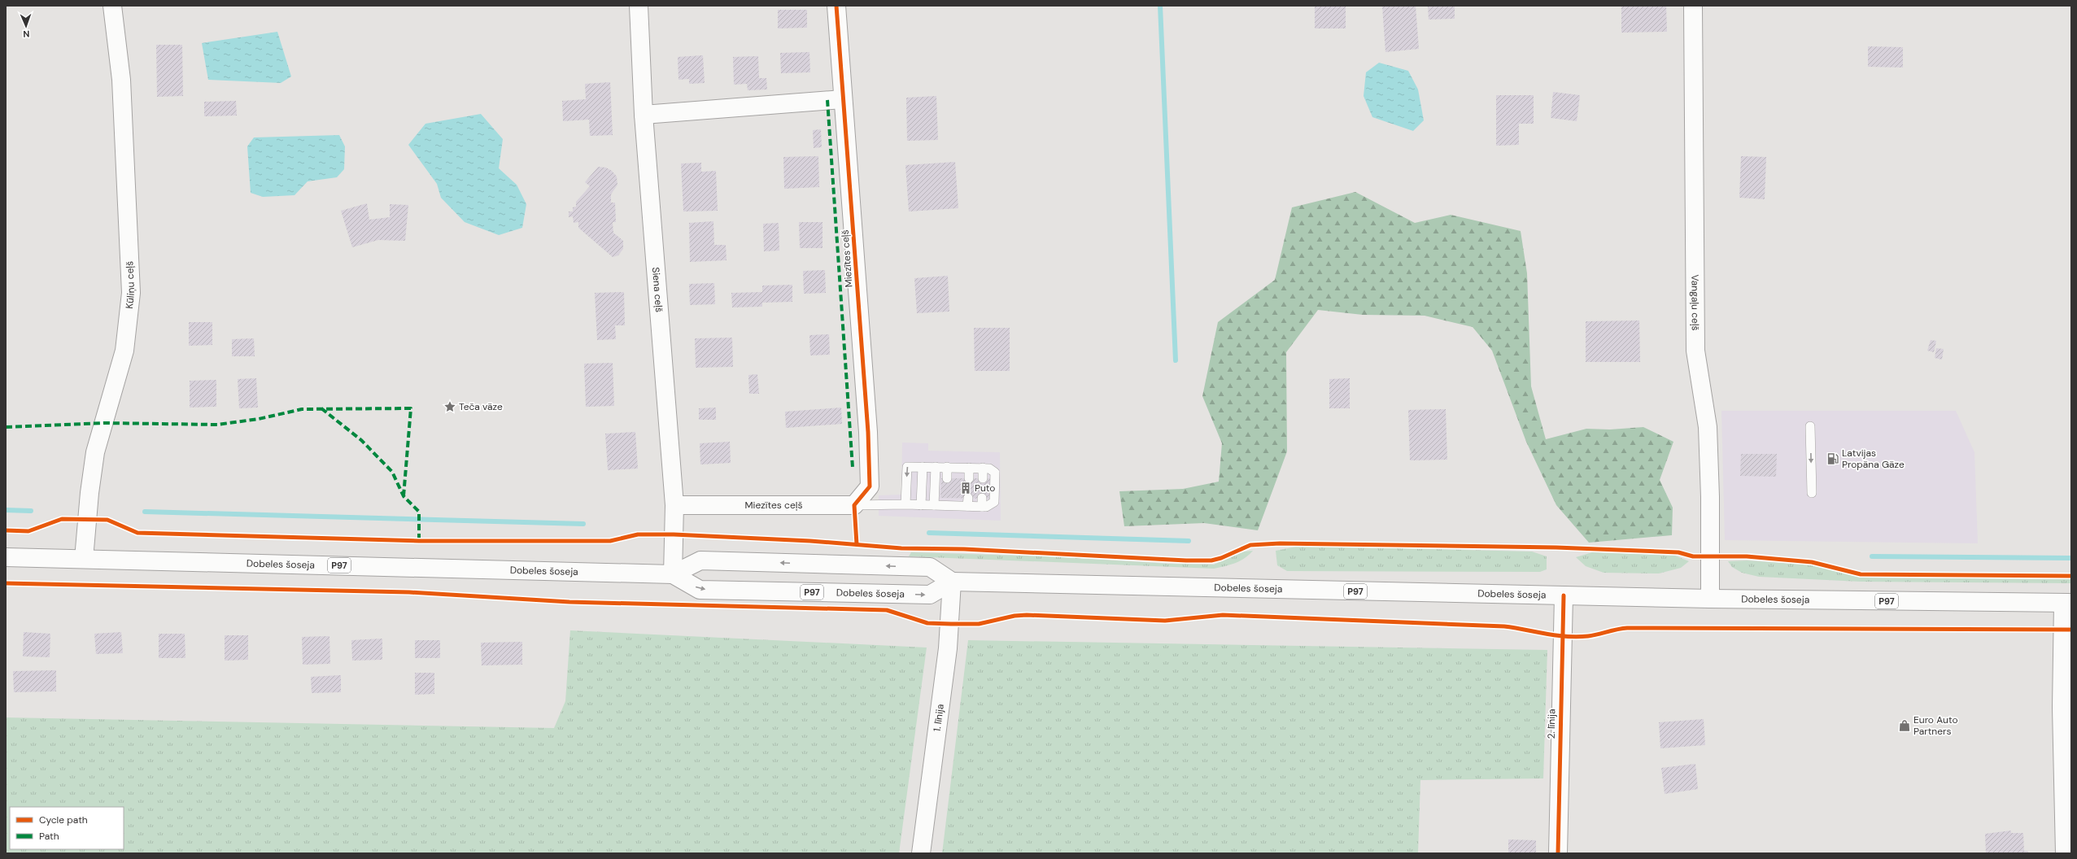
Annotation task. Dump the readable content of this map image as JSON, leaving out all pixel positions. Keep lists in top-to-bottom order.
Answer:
{
  "streets": {
    "street": [
      "Miezītes ceļš",
      "Kūliņu ceļš",
      "Siena ceļš",
      "Vangaļu ceļš",
      "Dobeles šoseja",
      "P97",
      "1. līnija",
      "2. līnija"
    ]
  },
  "crossings": [
    ["Miezītes ceļš", "Siena ceļš"],
    ["Kūliņu ceļš", "Dobeles šoseja"],
    ["Siena ceļš", "Dobeles šoseja"],
    ["Vangaļu ceļš", "Dobeles šoseja"],
    ["Dobeles šoseja", "1. līnija"],
    ["Dobeles šoseja", "2. līnija"]
  ],
  "places": {
    "place": ["Teča vāze"],
    "fuel station": ["Latvijas Propāna Gāze"],
    "building": ["Puto"],
    "shop": ["Euro Auto Partners"]
  },
  "legend": ["Cycle path", "Path"],
  "north": "bottom"
}
